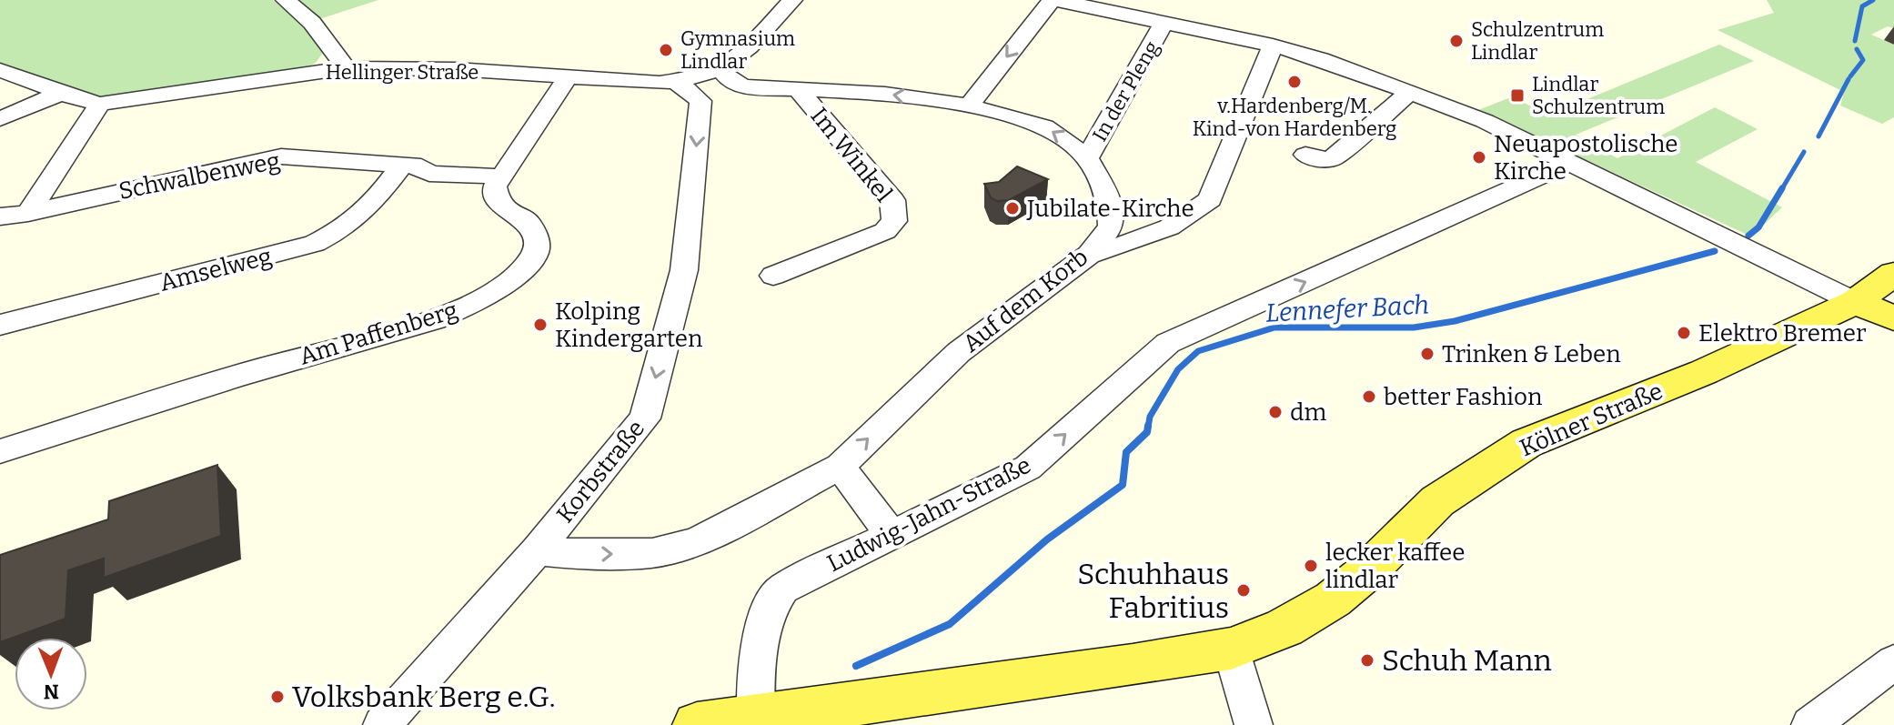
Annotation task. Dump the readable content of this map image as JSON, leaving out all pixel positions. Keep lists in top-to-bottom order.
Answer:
{
  "streets": {
    "main road": ["Kölner Straße"],
    "street": [
      "Hellinger Straße",
      "In der Pleng",
      "Im Winkel",
      "Schwalbenweg",
      "Amselweg",
      "Auf dem Korb",
      "Am Paffenberg",
      "Korbstraße",
      "Ludwig-Jahn-Straße"
    ]
  },
  "crossings": [
    ["Hellinger Straße", "Auf dem Korb"],
    ["Hellinger Straße", "Korbstraße"],
    ["In der Pleng", "Auf dem Korb"],
    ["Im Winkel", "Auf dem Korb"],
    ["Schwalbenweg", "Amselweg"],
    ["Schwalbenweg", "Am Paffenberg"],
    ["Auf dem Korb", "Korbstraße"],
    ["Kölner Straße", "Ludwig-Jahn-Straße"]
  ],
  "one_way": ["Korbstraße", "Ludwig-Jahn-Straße"],
  "water": ["Lennefer Bach"],
  "places": {
    "other": [
      "Schulzentrum Lindlar",
      "Gymnasium Lindlar",
      "v.Hardenberg/M. Kind-von Hardenberg",
      "Neuapostolische Kirche",
      "Jubilate-Kirche",
      "Kolping Kindergarten",
      "Elektro Bremer",
      "Trinken & Leben",
      "better Fashion",
      "dm",
      "lecker kaffee lindlar",
      "Schuhhaus Fabritius",
      "Schuh Mann",
      "Volksbank Berg e.G."
    ],
    "transit": ["Lindlar Schulzentrum"]
  },
  "north": "bottom"
}
